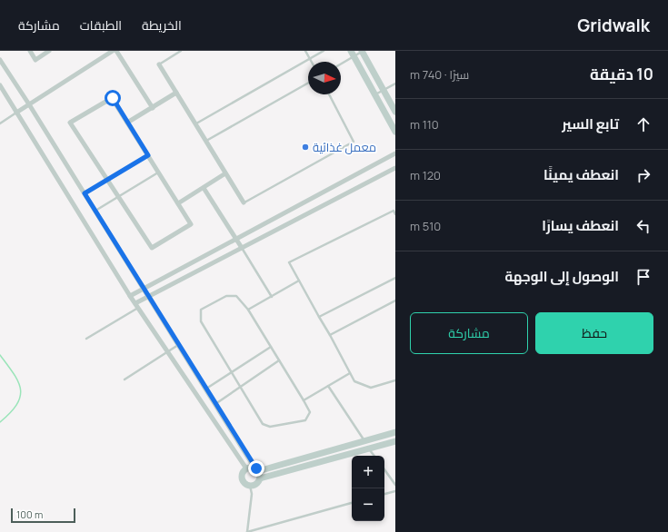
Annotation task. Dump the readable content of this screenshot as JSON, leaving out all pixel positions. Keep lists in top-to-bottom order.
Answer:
{
  "places": ["معمل غذائية"],
  "scale_bar": "100 m",
  "north": "right",
  "page": {
    "header": "Gridwalk",
    "nav": ["الخريطة", "الطبقات", "مشاركة"],
    "heading": ["10 دقيقة", "سيرًا · 740 m"],
    "list": [
      ["تابع السير", "110 m"],
      ["انعطف يمينًا", "120 m"],
      ["انعطف يسارًا", "510 m"],
      "الوصول إلى الوجهة"
    ],
    "buttons": ["حفظ", "مشاركة"],
    "map_buttons": ["+", "−"],
    "scale": "100 m"
  }
}
